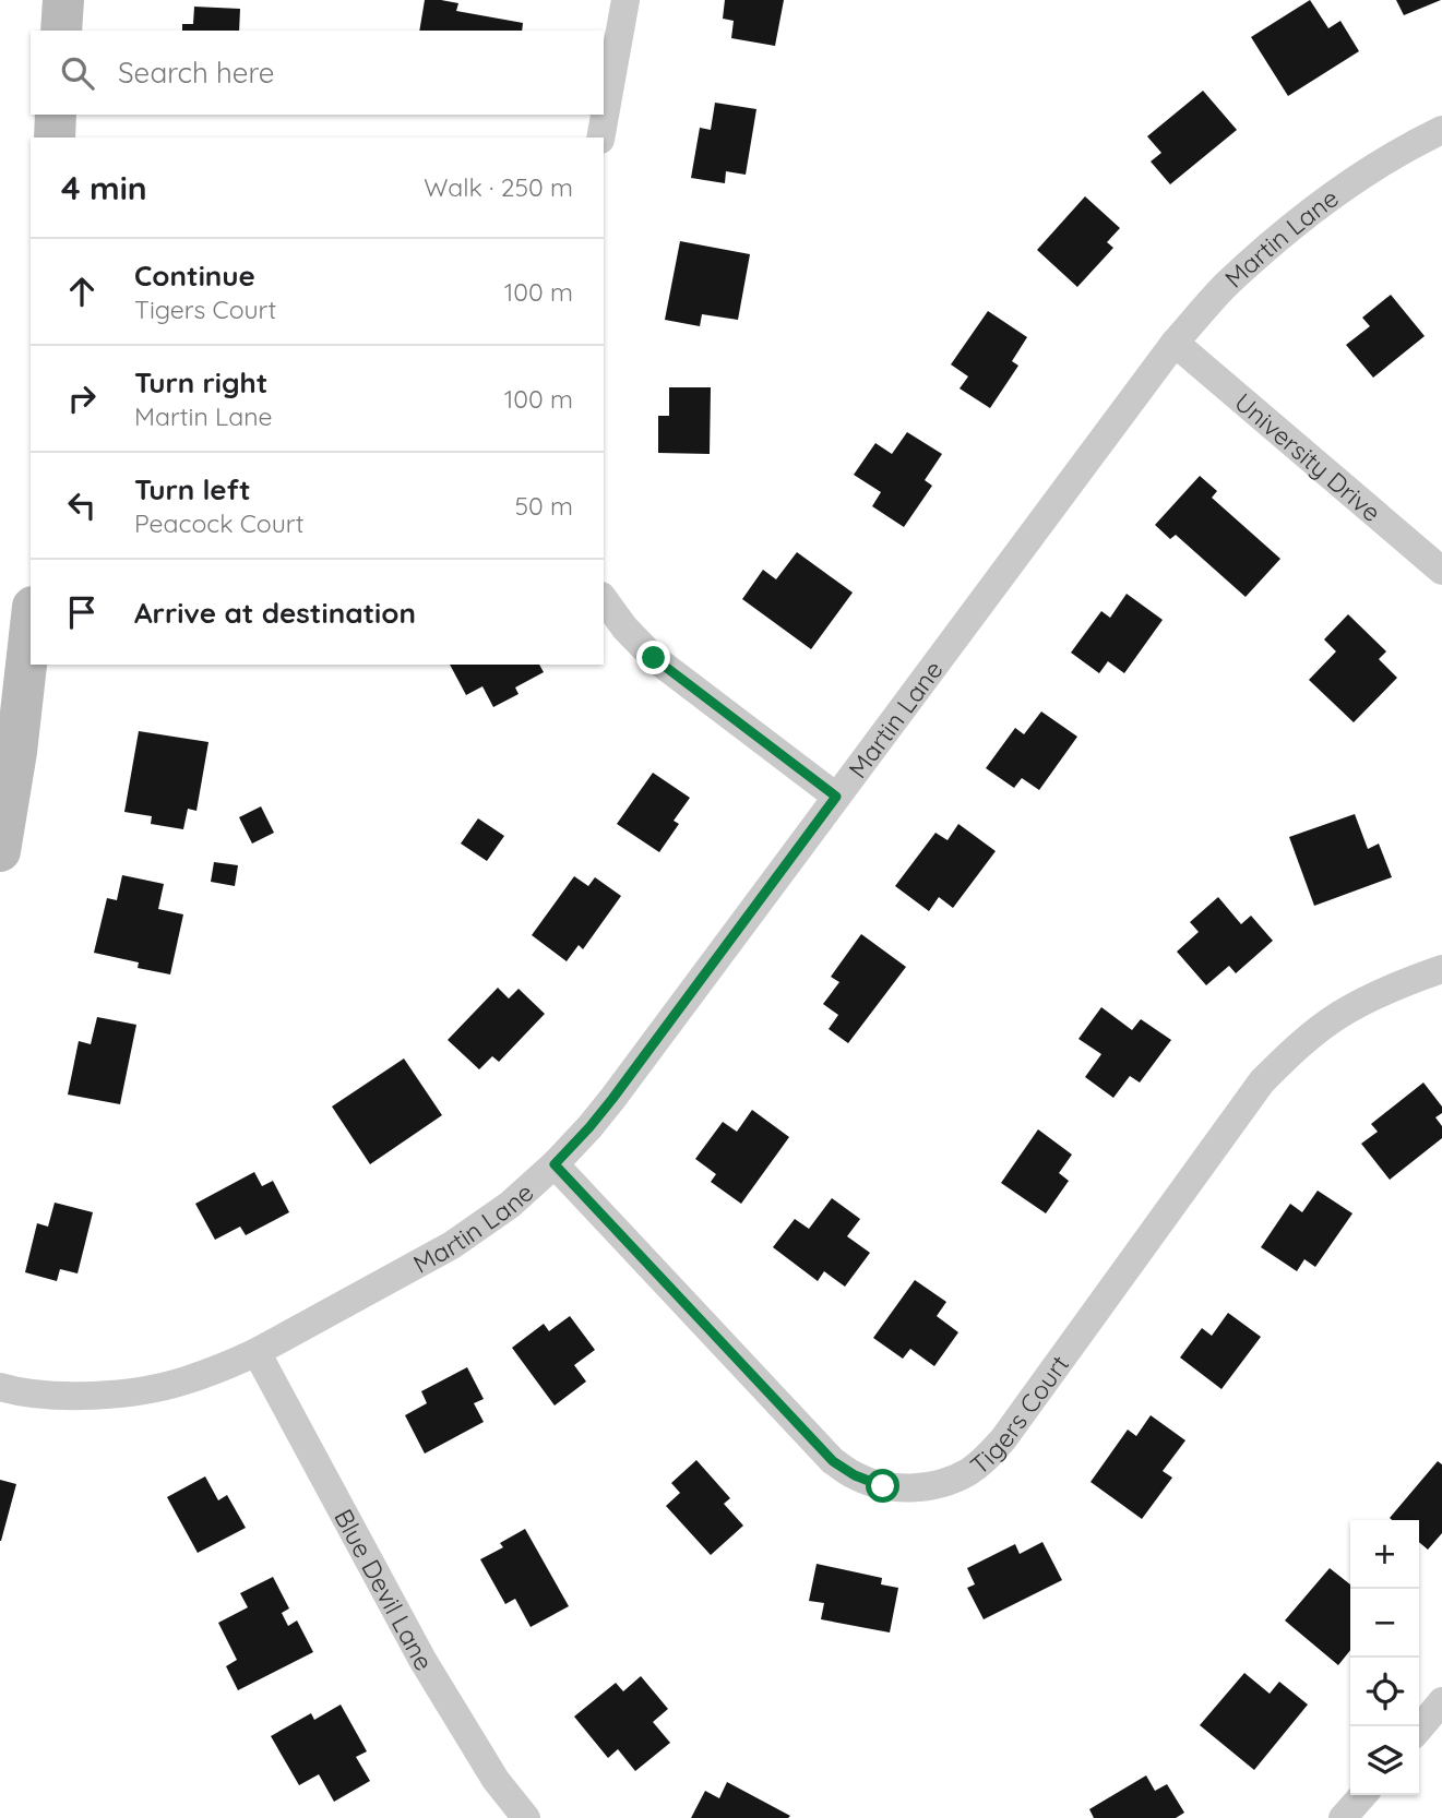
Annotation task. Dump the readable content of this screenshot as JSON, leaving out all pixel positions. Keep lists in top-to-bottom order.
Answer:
{
  "streets": {
    "street": [
      "Martin Lane",
      "University Drive",
      "Tigers Court",
      "Blue Devil Lane"
    ]
  },
  "crossings": [
    ["Martin Lane", "University Drive"],
    ["Martin Lane", "Tigers Court"],
    ["Martin Lane", "Blue Devil Lane"]
  ],
  "page": {
    "search": "Search here",
    "heading": ["4 min", "Walk · 250 m"],
    "list": [
      ["Continue", "Tigers Court", "100 m"],
      ["Turn right", "Martin Lane", "100 m"],
      ["Turn left", "Peacock Court", "50 m"],
      "Arrive at destination"
    ],
    "map_buttons": ["+", "−"]
  }
}
